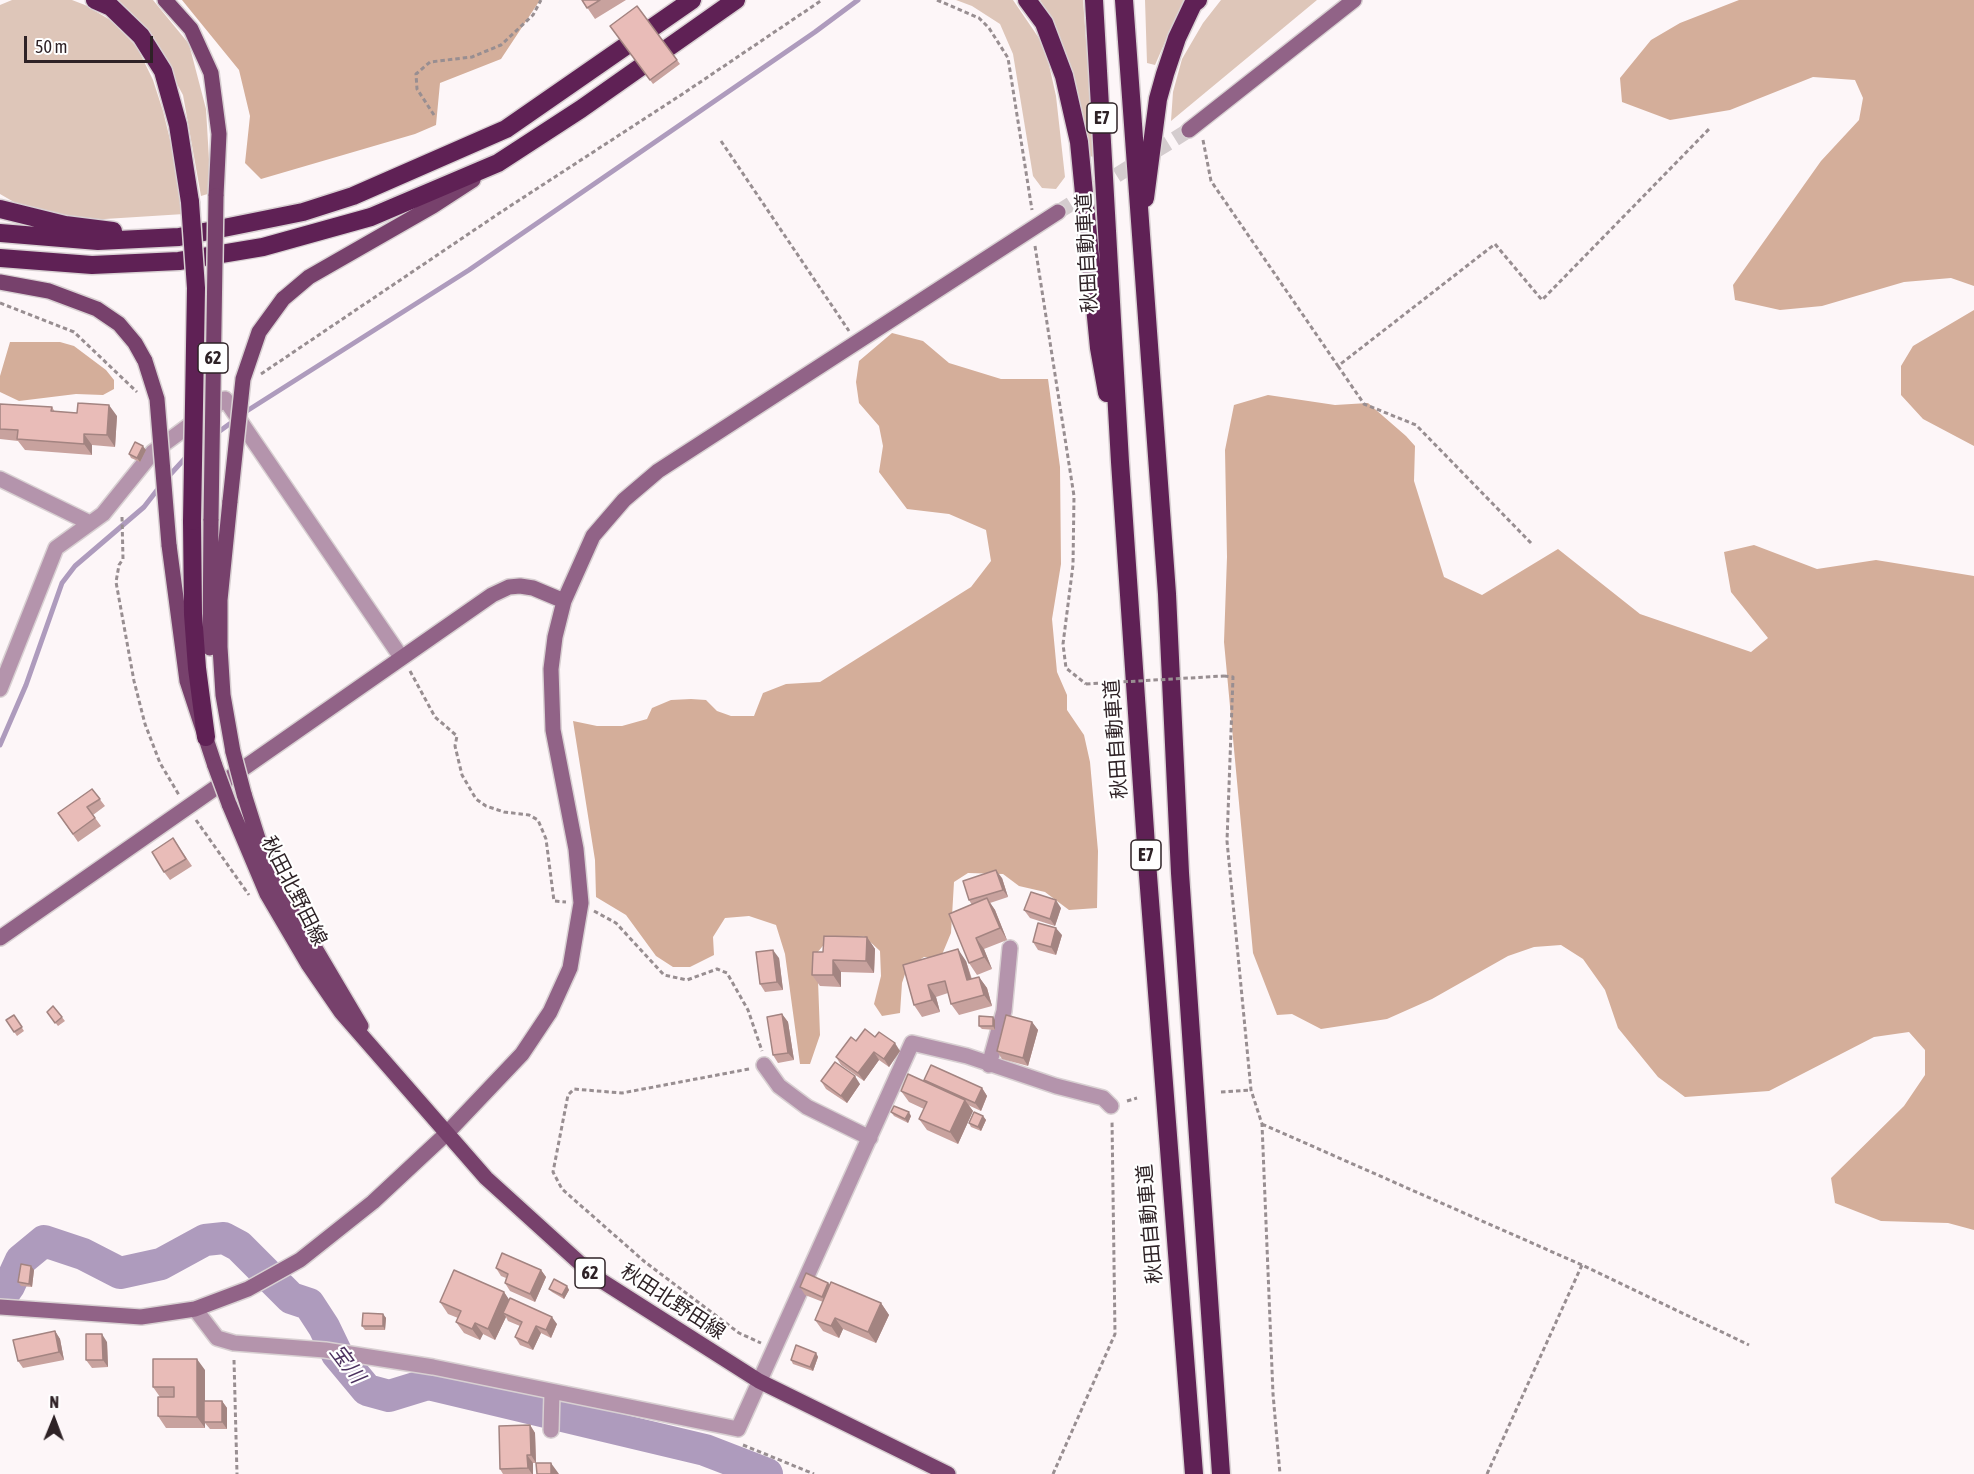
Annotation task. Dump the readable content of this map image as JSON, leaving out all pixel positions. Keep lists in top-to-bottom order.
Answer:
{
  "streets": {
    "highway": ["E7", "秋田自動車道"],
    "main road": ["62", "秋田北野田線"]
  },
  "crossings": [
    ["62", "秋田北野田線"]
  ],
  "water": ["宝川"],
  "scale_bar": "50 m",
  "north": "top"
}
